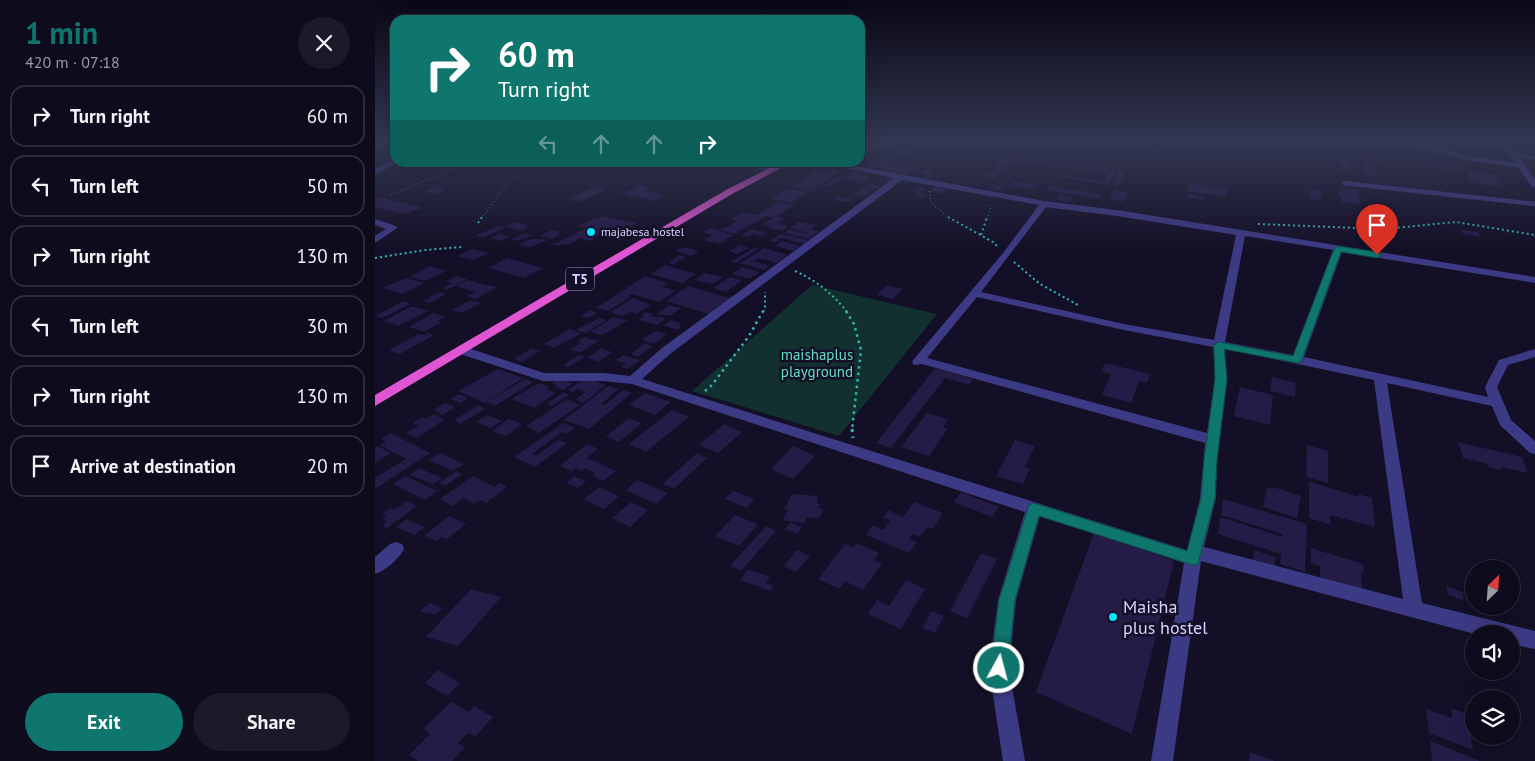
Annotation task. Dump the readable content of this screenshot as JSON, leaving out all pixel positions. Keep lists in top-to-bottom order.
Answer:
{
  "streets": {
    "highway": ["T5"]
  },
  "parks": ["maishaplus playground"],
  "places": ["majabesa hostel", "Maisha plus hostel"],
  "north": "top right",
  "page": {
    "heading": ["1 min", "420 m · 07:18"],
    "turn": ["60 m", "Turn right"],
    "list": [
      {
        "name": "Turn right",
        "value": "60 m"
      },
      {
        "name": "Turn left",
        "value": "50 m"
      },
      {
        "name": "Turn right",
        "value": "130 m"
      },
      {
        "name": "Turn left",
        "value": "30 m"
      },
      {
        "name": "Turn right",
        "value": "130 m"
      },
      {
        "name": "Arrive at destination",
        "value": "20 m"
      }
    ],
    "buttons": ["Exit", "Share"]
  }
}
